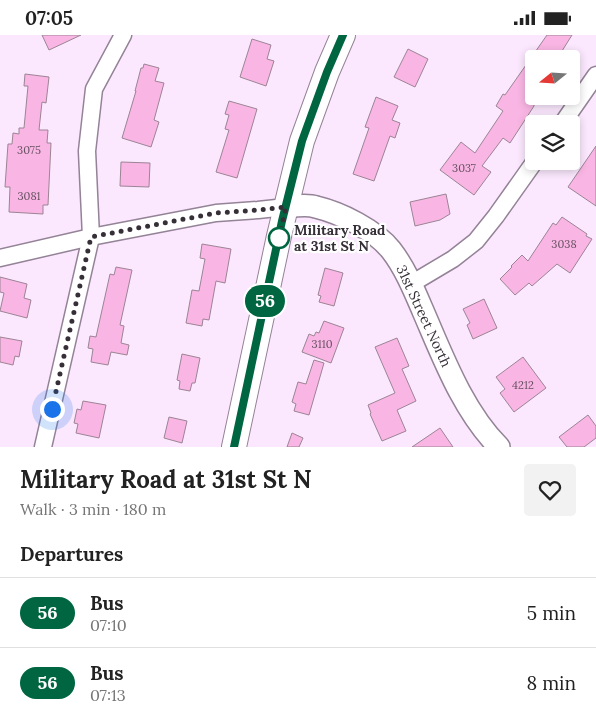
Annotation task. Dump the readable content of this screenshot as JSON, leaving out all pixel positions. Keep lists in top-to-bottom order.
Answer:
{
  "streets": {
    "street": ["31st Street North"]
  },
  "places": ["Military Road at 31st St N"],
  "lines": ["bus line 56"],
  "house_numbers": [
    "3075",
    "3037",
    "3081",
    "3038",
    "3110",
    "4212"
  ],
  "north": "left",
  "page": {
    "status": "07:05",
    "on_map": "56",
    "heading": [
      ["Military Road at 31st St N", "Walk · 3 min · 180 m"],
      "Departures"
    ],
    "list": [
      {
        "mark": "56",
        "name": "Bus",
        "note": "07:10",
        "value": "5 min"
      },
      {
        "mark": "56",
        "name": "Bus",
        "note": "07:13",
        "value": "8 min"
      }
    ]
  }
}
